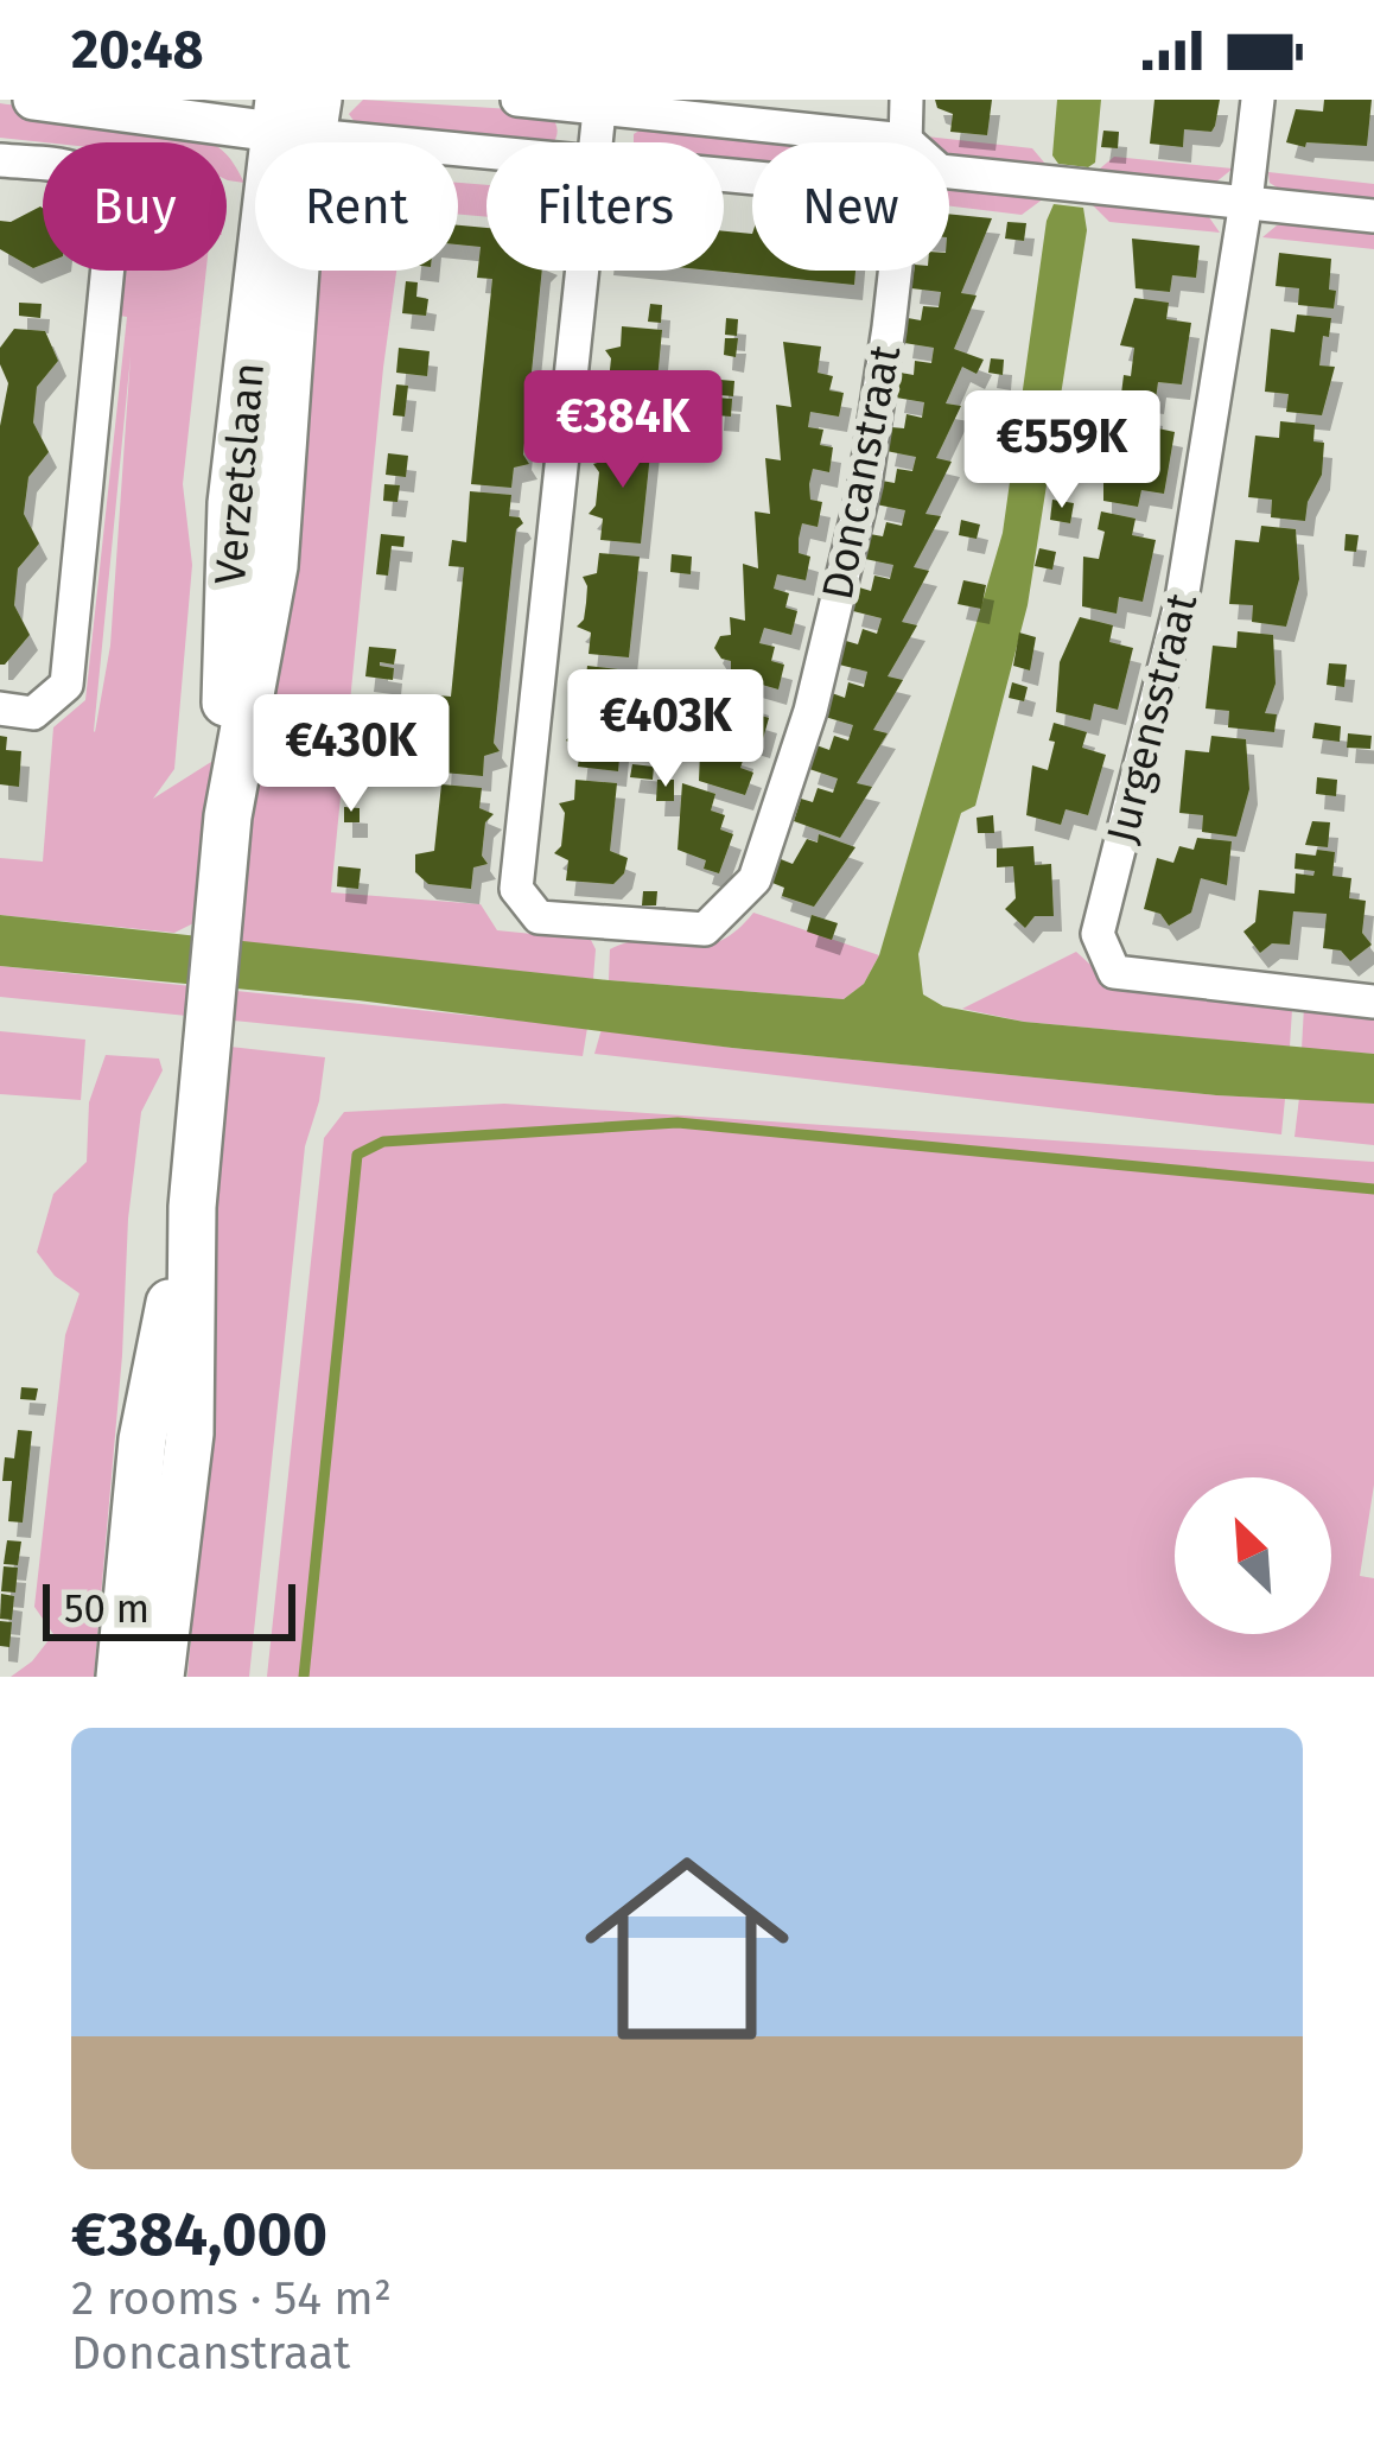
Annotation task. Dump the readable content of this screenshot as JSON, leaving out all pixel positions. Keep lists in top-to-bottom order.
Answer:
{
  "streets": {
    "main road": ["Verzetslaan"],
    "street": ["Doncanstraat", "Jurgensstraat"]
  },
  "scale_bar": "50 m",
  "north": "top left",
  "page": {
    "status": "20:48",
    "chip": [
      "Buy",
      "Rent",
      "Filters",
      "New"
    ],
    "price": [
      "€384K",
      "€559K",
      "€403K",
      "€430K"
    ],
    "scale": "50 m",
    "list": [
      {
        "name": "€384,000",
        "note": "2 rooms · 54 m² · Doncanstraat"
      }
    ]
  }
}
